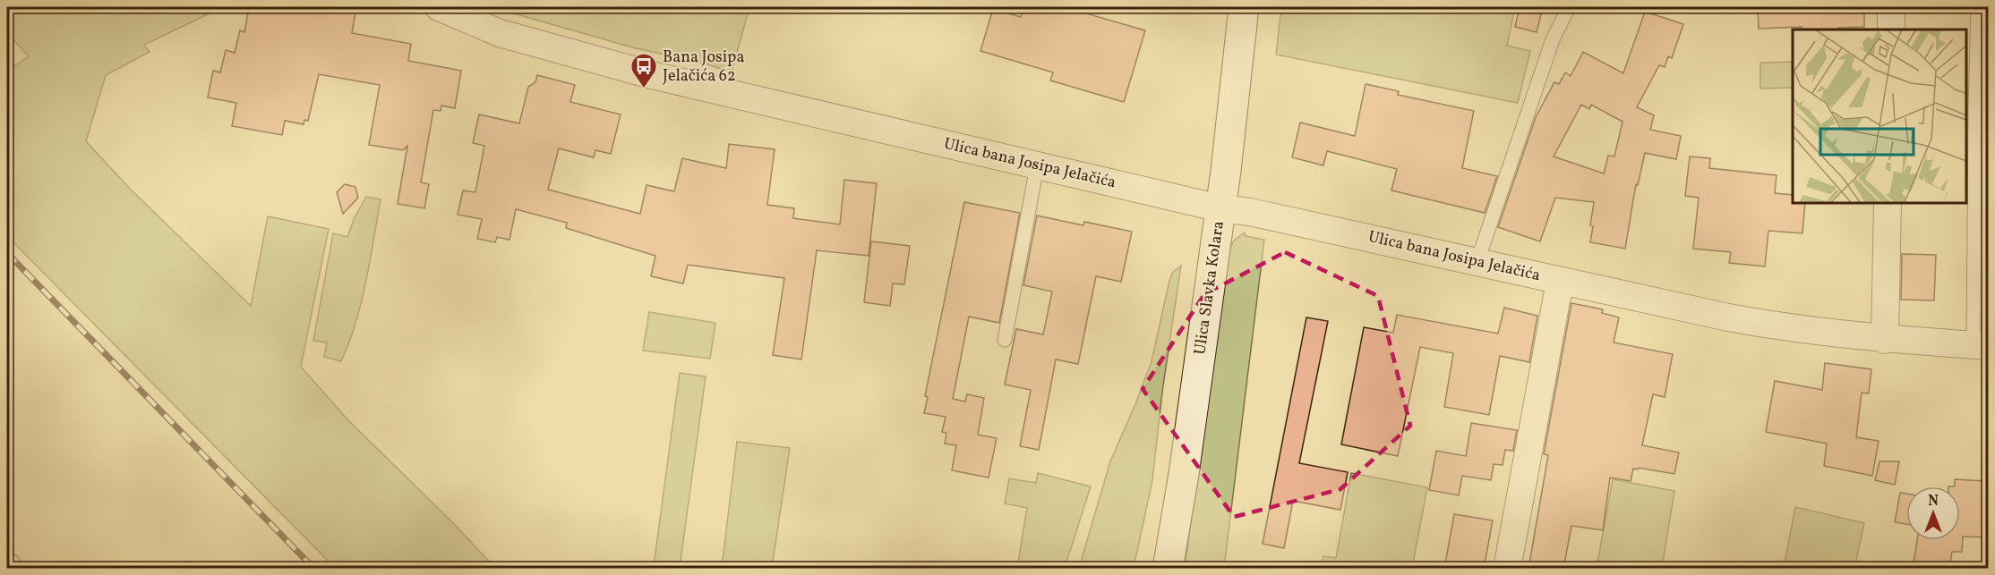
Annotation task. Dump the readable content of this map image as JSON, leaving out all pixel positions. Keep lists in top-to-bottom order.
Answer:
{
  "streets": {
    "main road": ["Ulica Slavka Kolara"],
    "street": ["Ulica bana Josipa Jelačića"]
  },
  "crossings": [
    ["Ulica bana Josipa Jelačića", "Ulica Slavka Kolara"]
  ],
  "places": {
    "bus stop": ["Bana Josipa Jelačića 62"]
  },
  "north": "top"
}
